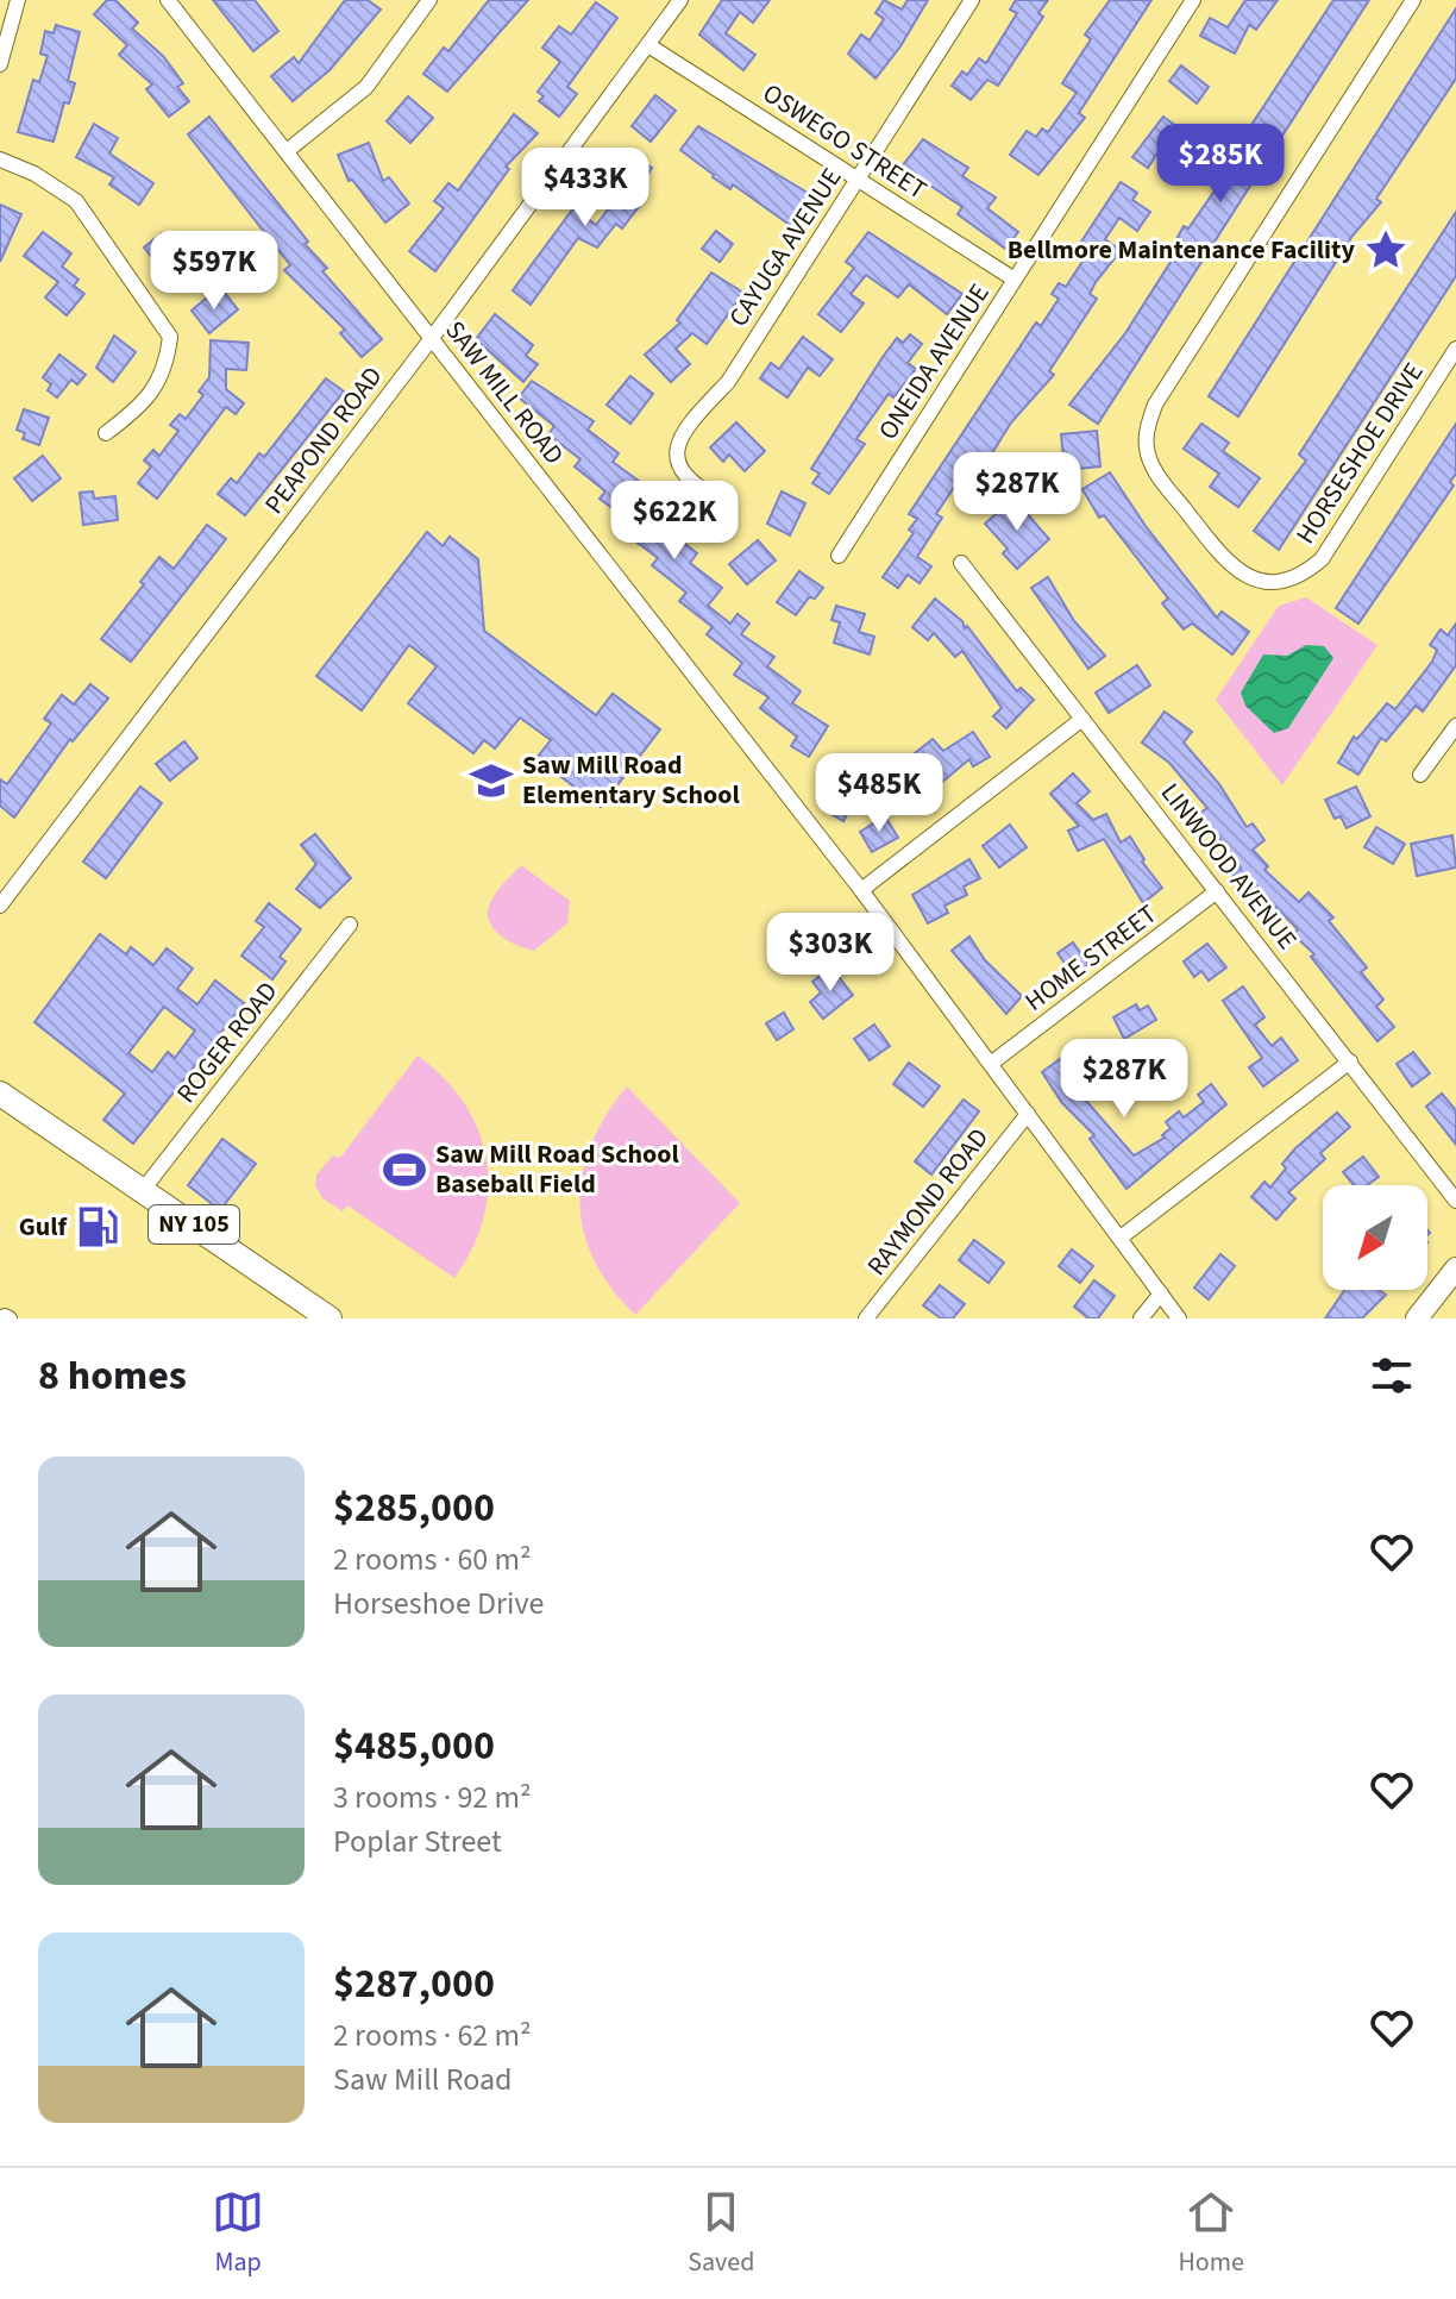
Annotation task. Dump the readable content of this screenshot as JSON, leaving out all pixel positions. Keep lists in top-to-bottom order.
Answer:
{
  "streets": {
    "main road": ["NY 105"],
    "street": [
      "OSWEGO STREET",
      "CAYUGA AVENUE",
      "ONEIDA AVENUE",
      "SAW MILL ROAD",
      "PEAPOND ROAD",
      "HORSESHOE DRIVE",
      "LINWOOD AVENUE",
      "HOME STREET",
      "ROGER ROAD",
      "RAYMOND ROAD"
    ]
  },
  "crossings": [
    ["OSWEGO STREET", "CAYUGA AVENUE"],
    ["OSWEGO STREET", "ONEIDA AVENUE"],
    ["OSWEGO STREET", "PEAPOND ROAD"],
    ["SAW MILL ROAD", "PEAPOND ROAD"],
    ["SAW MILL ROAD", "HOME STREET"],
    ["SAW MILL ROAD", "RAYMOND ROAD"],
    ["LINWOOD AVENUE", "HOME STREET"],
    ["ROGER ROAD", "NY 105"]
  ],
  "places": {
    "place": ["Bellmore Maintenance Facility"],
    "school or university": ["Saw Mill Road Elementary School"],
    "sports": ["Saw Mill Road School Baseball Field"],
    "fuel station": ["Gulf"]
  },
  "north": "bottom left",
  "page": {
    "price": [
      "$285K",
      "$433K",
      "$597K",
      "$287K",
      "$622K",
      "$485K",
      "$303K",
      "$287K"
    ],
    "heading": "8 homes",
    "list": [
      {
        "name": "$285,000",
        "note": "2 rooms · 60 m² · Horseshoe Drive"
      },
      {
        "name": "$485,000",
        "note": "3 rooms · 92 m² · Poplar Street"
      },
      {
        "name": "$287,000",
        "note": "2 rooms · 62 m² · Saw Mill Road"
      }
    ],
    "tabs": ["Map", "Saved", "Home"]
  }
}
